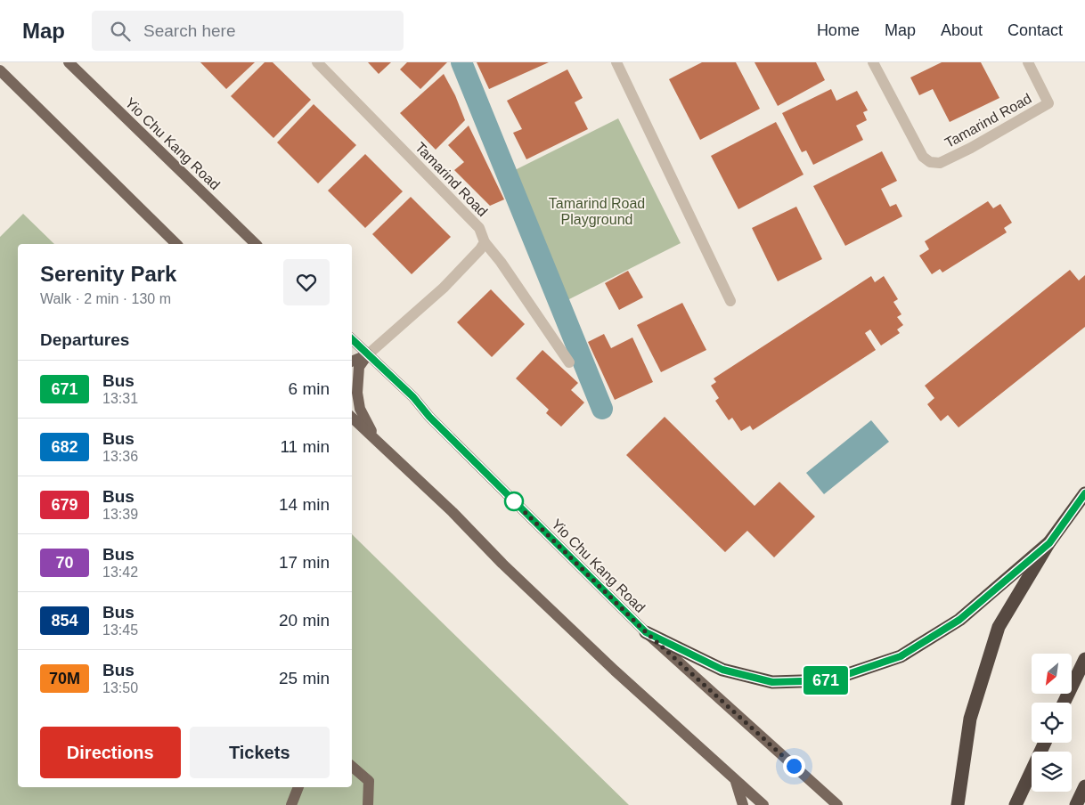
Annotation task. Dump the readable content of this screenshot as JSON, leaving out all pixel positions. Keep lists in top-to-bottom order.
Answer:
{
  "streets": {
    "main road": ["Yio Chu Kang Road"],
    "street": ["Tamarind Road"]
  },
  "parks": ["Tamarind Road Playground"],
  "lines": ["bus line 671"],
  "north": "bottom left",
  "page": {
    "header": "Map",
    "search": "Search here",
    "nav": [
      "Home",
      "Map",
      "About",
      "Contact"
    ],
    "on_map": "671",
    "heading": [
      ["Serenity Park", "Walk · 2 min · 130 m"],
      "Departures"
    ],
    "list": [
      {
        "mark": "671",
        "name": "Bus",
        "note": "13:31",
        "value": "6 min"
      },
      {
        "mark": "682",
        "name": "Bus",
        "note": "13:36",
        "value": "11 min"
      },
      {
        "mark": "679",
        "name": "Bus",
        "note": "13:39",
        "value": "14 min"
      },
      {
        "mark": "70",
        "name": "Bus",
        "note": "13:42",
        "value": "17 min"
      },
      {
        "mark": "854",
        "name": "Bus",
        "note": "13:45",
        "value": "20 min"
      },
      {
        "mark": "70M",
        "name": "Bus",
        "note": "13:50",
        "value": "25 min"
      }
    ],
    "buttons": ["Directions", "Tickets"]
  }
}
